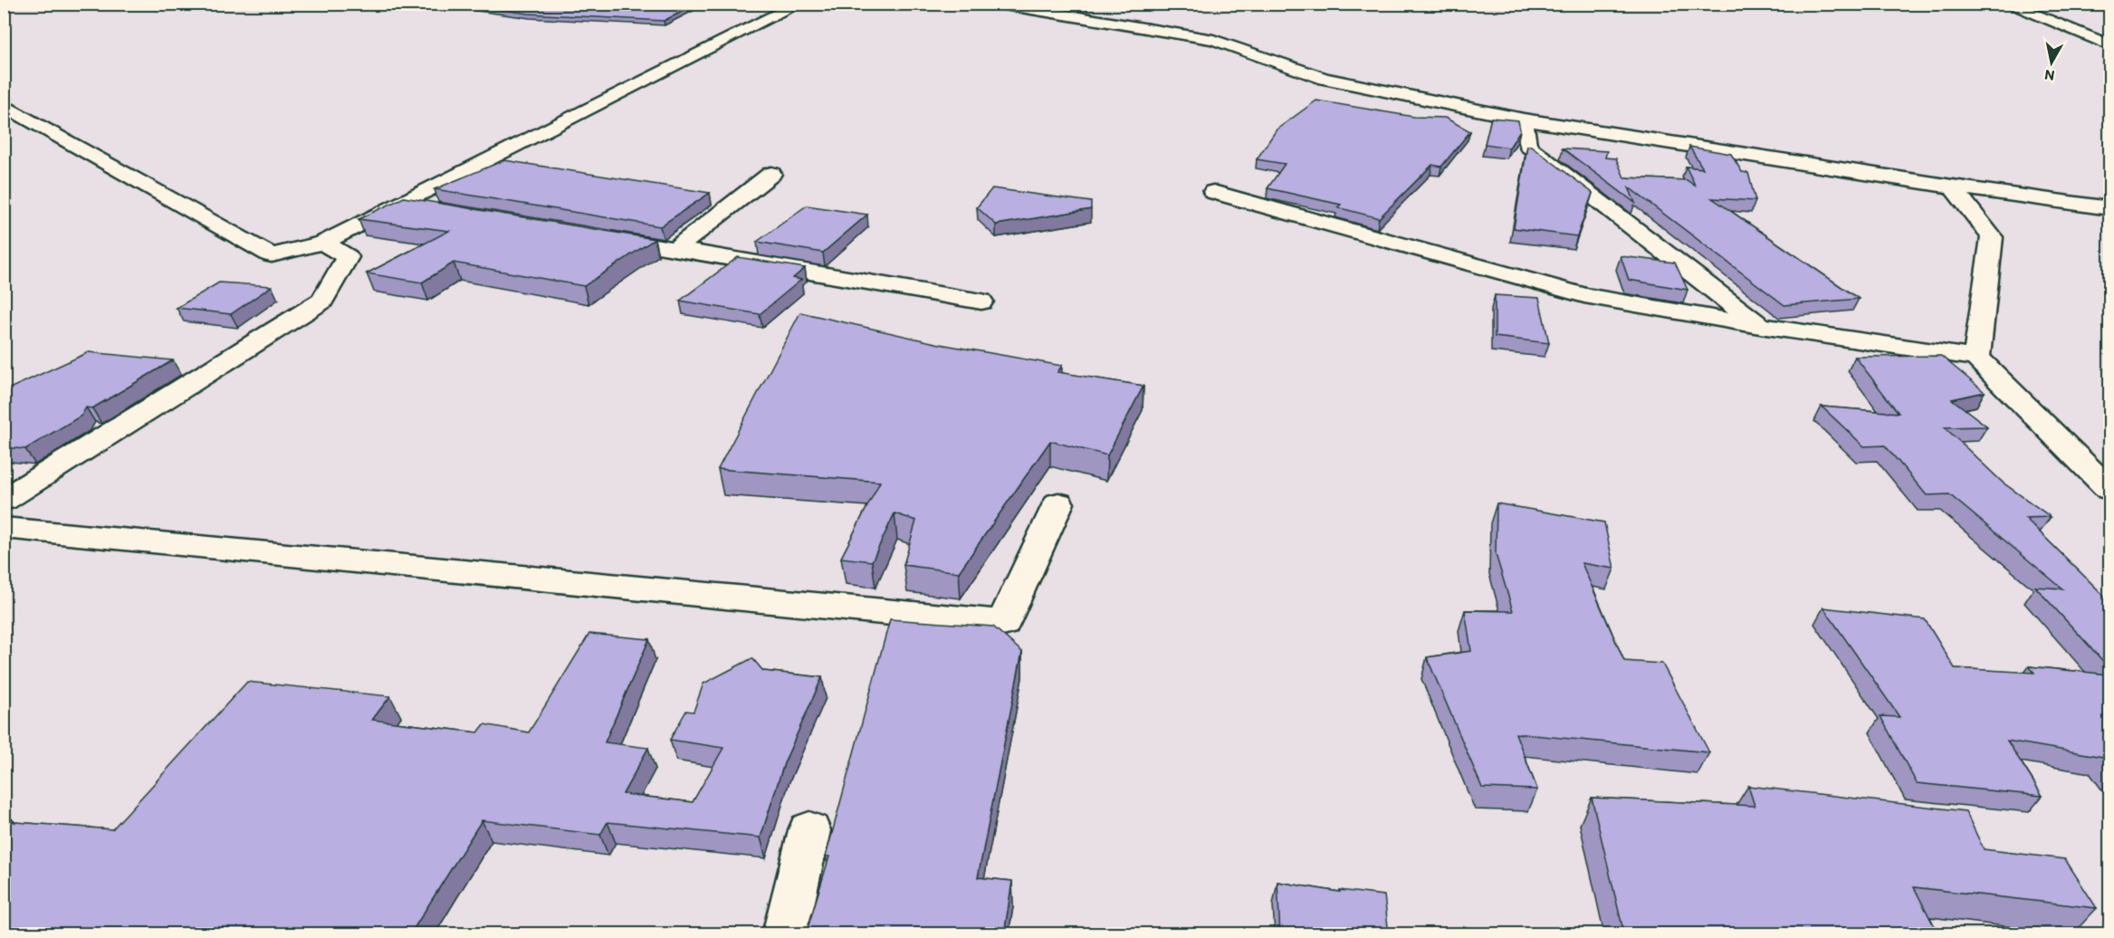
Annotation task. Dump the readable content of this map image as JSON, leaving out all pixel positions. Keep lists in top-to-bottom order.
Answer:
{
  "north": "bottom"
}
